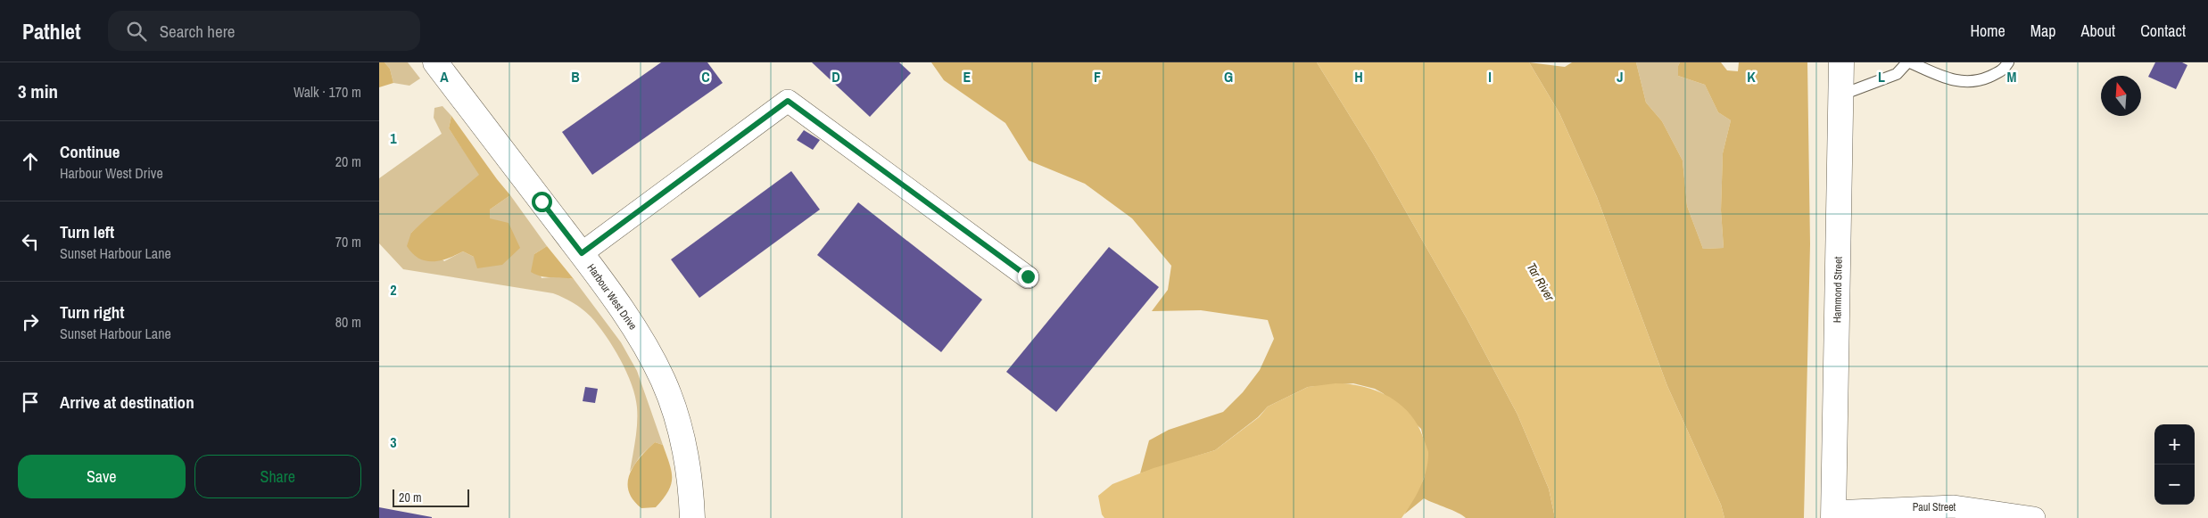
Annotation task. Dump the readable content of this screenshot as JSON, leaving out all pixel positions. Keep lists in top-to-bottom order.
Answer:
{
  "streets": {
    "main road": ["Hammond Street", "Harbour West Drive"],
    "street": ["Paul Street"]
  },
  "crossings": [
    ["Hammond Street", "Paul Street"]
  ],
  "water": ["Tar River"],
  "scale_bar": "20 m",
  "north": "top",
  "page": {
    "header": "Pathlet",
    "search": "Search here",
    "nav": [
      "Home",
      "Map",
      "About",
      "Contact"
    ],
    "heading": ["3 min", "Walk · 170 m"],
    "list": [
      ["Continue", "Harbour West Drive", "20 m"],
      ["Turn left", "Sunset Harbour Lane", "70 m"],
      ["Turn right", "Sunset Harbour Lane", "80 m"],
      "Arrive at destination"
    ],
    "map_buttons": ["+", "−"],
    "buttons": ["Save", "Share"],
    "scale": "20 m"
  },
  "grid": {
    "columns": [
      "A",
      "B",
      "C",
      "D",
      "E",
      "F",
      "G",
      "H",
      "I",
      "J",
      "K",
      "L",
      "M"
    ],
    "rows": ["1", "2", "3"]
  }
}
